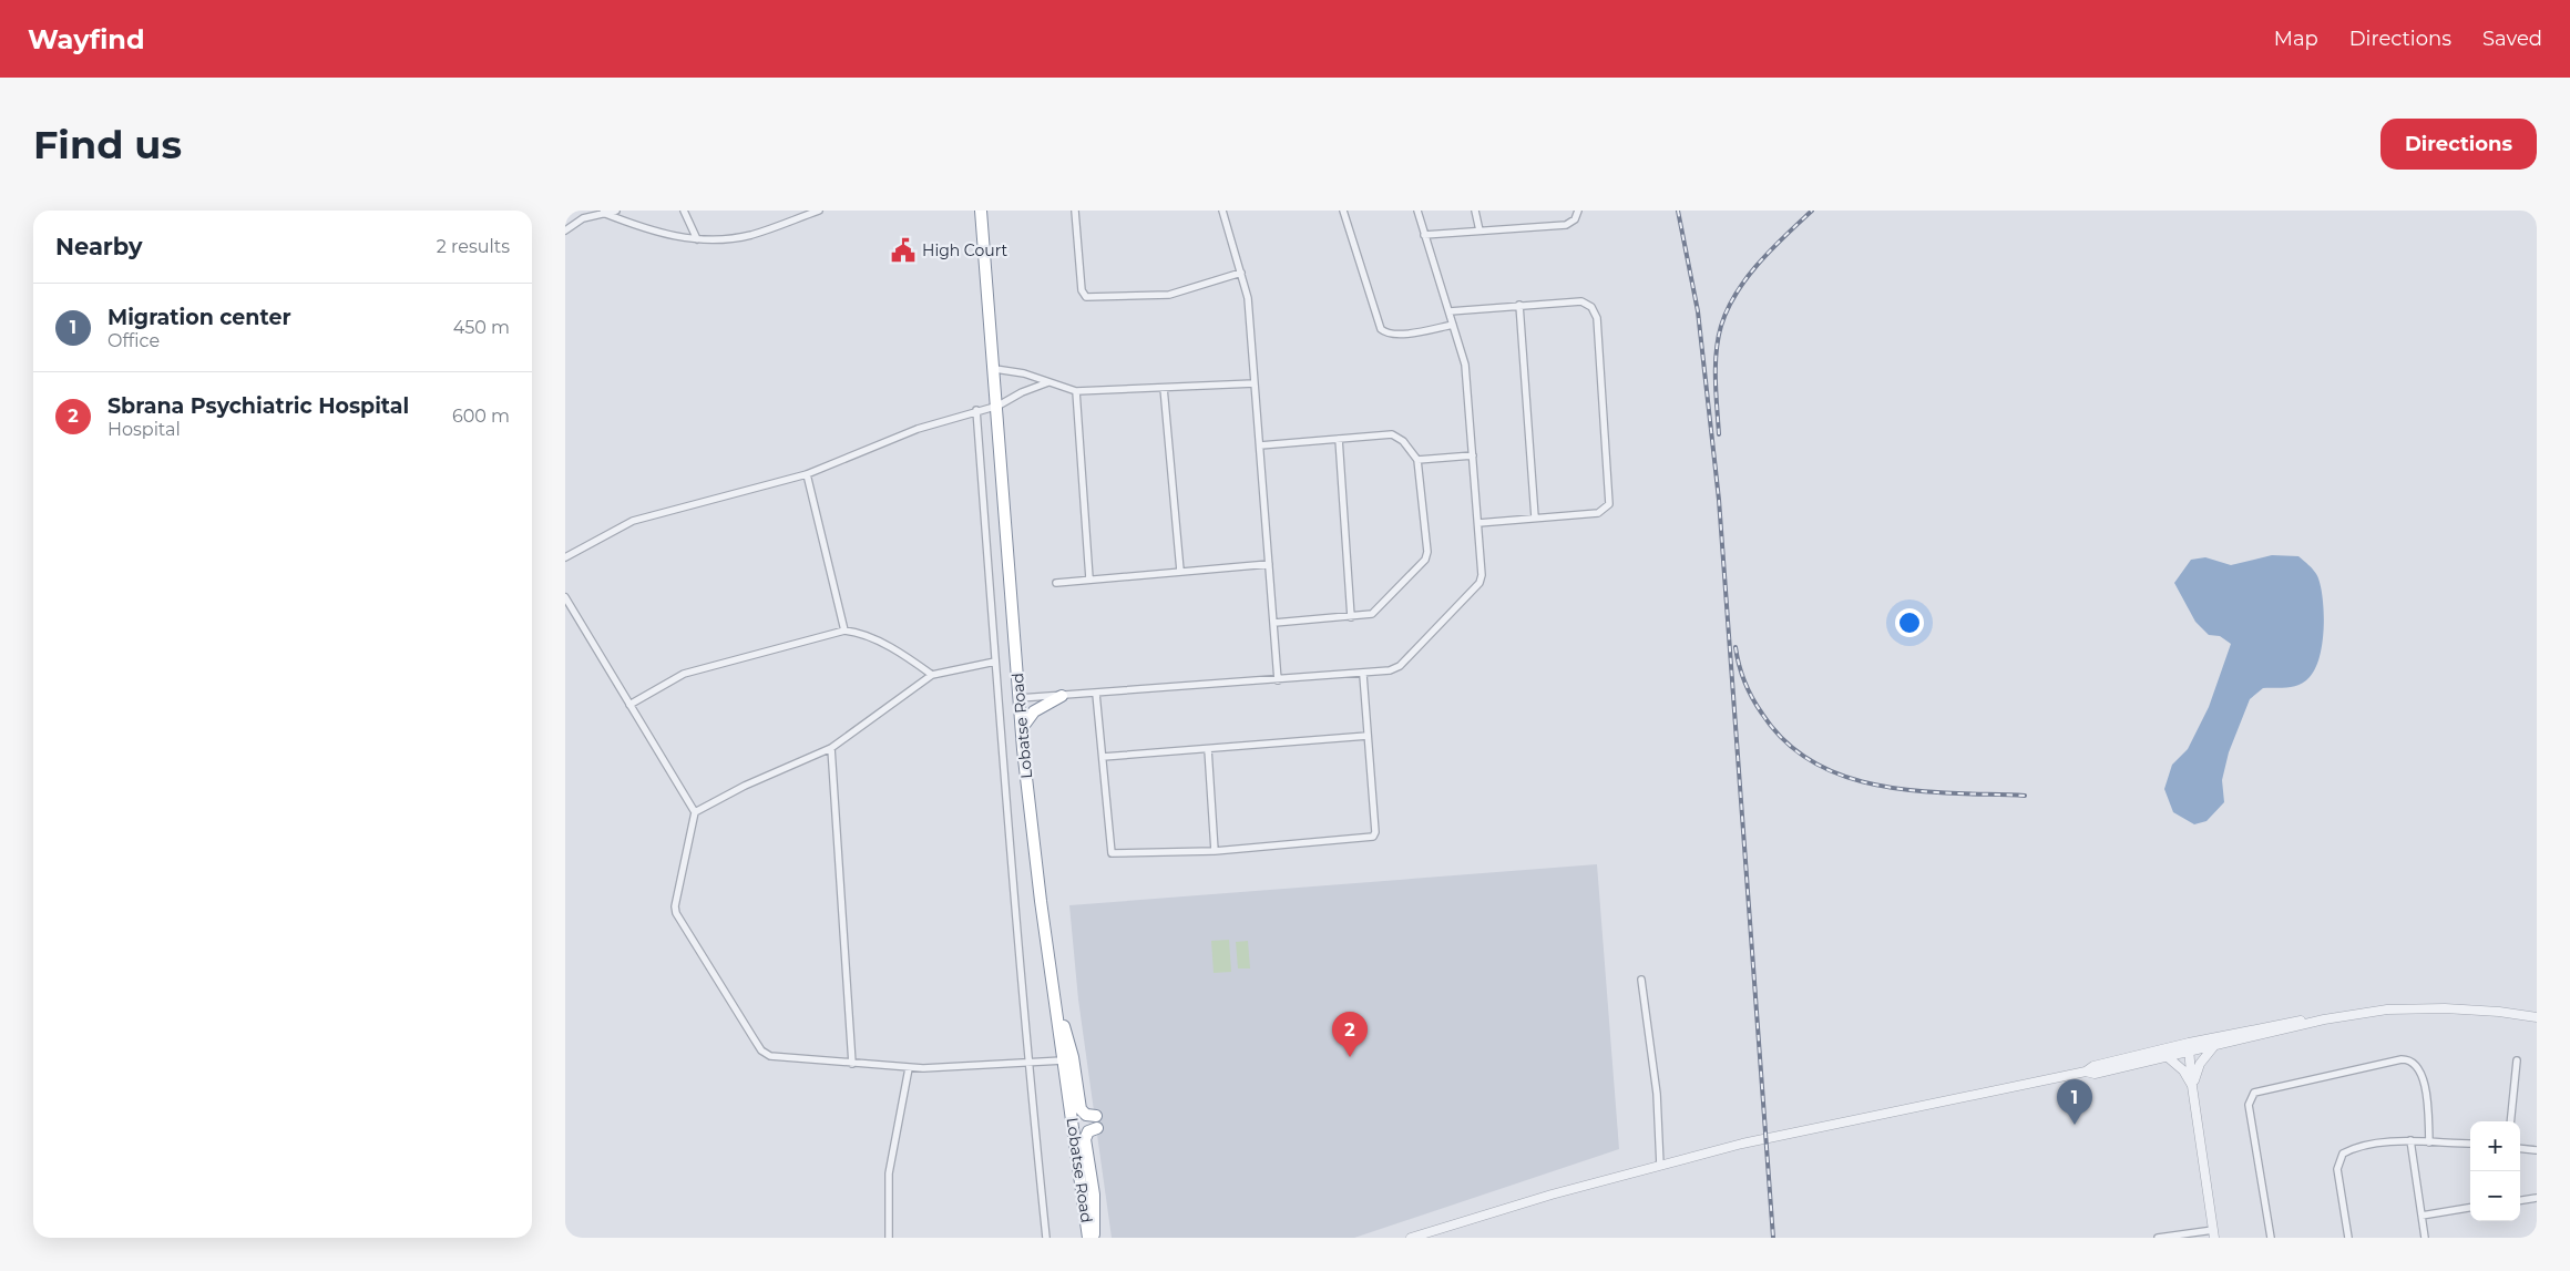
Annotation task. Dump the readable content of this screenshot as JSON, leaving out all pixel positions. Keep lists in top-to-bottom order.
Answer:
{
  "streets": {
    "highway": ["Lobatse Road"]
  },
  "places": {
    "public building": ["High Court"]
  },
  "page": {
    "header": "Wayfind",
    "nav": ["Map", "Directions", "Saved"],
    "buttons": "Directions",
    "title": "Find us",
    "heading": ["Nearby", "2 results"],
    "list": [
      {
        "mark": "1",
        "name": "Migration center",
        "note": "Office",
        "value": "450 m"
      },
      {
        "mark": "2",
        "name": "Sbrana Psychiatric Hospital",
        "note": "Hospital",
        "value": "600 m"
      }
    ],
    "pins": ["2", "1"],
    "map_buttons": ["+", "−"]
  }
}
